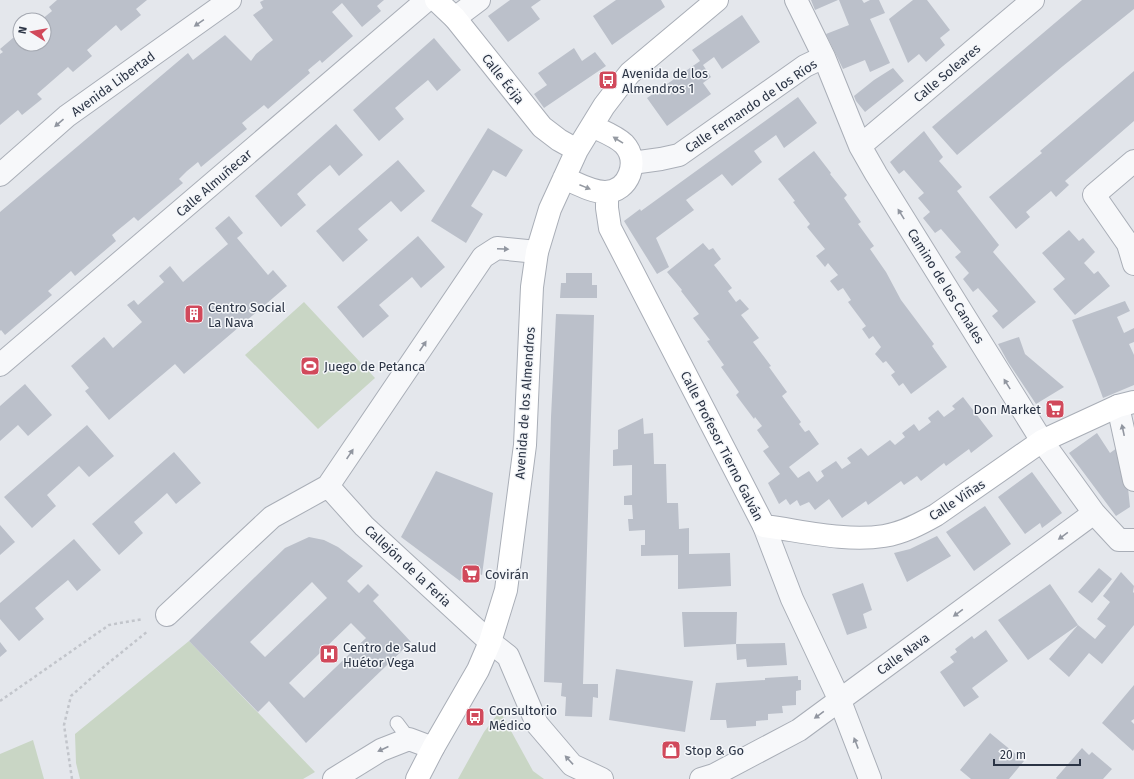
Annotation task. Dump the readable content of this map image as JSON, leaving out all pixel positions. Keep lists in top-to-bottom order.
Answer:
{
  "streets": {
    "street": [
      "Calle Soleares",
      "Calle Écija",
      "Avenida Libertad",
      "Calle Fernando de los Ríos",
      "Calle Almuñecar",
      "Camino de los Canales",
      "Avenida de los Almendros",
      "Calle Profesor Tierno Galván",
      "Calle Viñas",
      "Callejón de la Feria",
      "Calle Nava"
    ]
  },
  "crossings": [
    ["Calle Soleares", "Camino de los Canales"],
    ["Calle Écija", "Calle Fernando de los Ríos"],
    ["Calle Écija", "Avenida de los Almendros"],
    ["Calle Écija", "Calle Profesor Tierno Galván"],
    ["Calle Fernando de los Ríos", "Camino de los Canales"],
    ["Calle Fernando de los Ríos", "Avenida de los Almendros"],
    ["Calle Fernando de los Ríos", "Calle Profesor Tierno Galván"],
    ["Camino de los Canales", "Calle Viñas"],
    ["Camino de los Canales", "Calle Nava"],
    ["Avenida de los Almendros", "Calle Profesor Tierno Galván"],
    ["Avenida de los Almendros", "Callejón de la Feria"],
    ["Calle Profesor Tierno Galván", "Calle Viñas"],
    ["Calle Profesor Tierno Galván", "Calle Nava"]
  ],
  "one_way": ["Avenida Libertad", "Camino de los Canales", "Calle Nava"],
  "places": {
    "bus stop": ["Avenida de los Almendros 1", "Consultorio Médico"],
    "building": ["Centro Social La Nava"],
    "sports": ["Juego de Petanca"],
    "supermarket": ["Don Market", "Covirán"],
    "hospital": ["Centro de Salud Huétor Vega"],
    "shop": ["Stop & Go"]
  },
  "scale_bar": "20 m",
  "north": "left"
}
